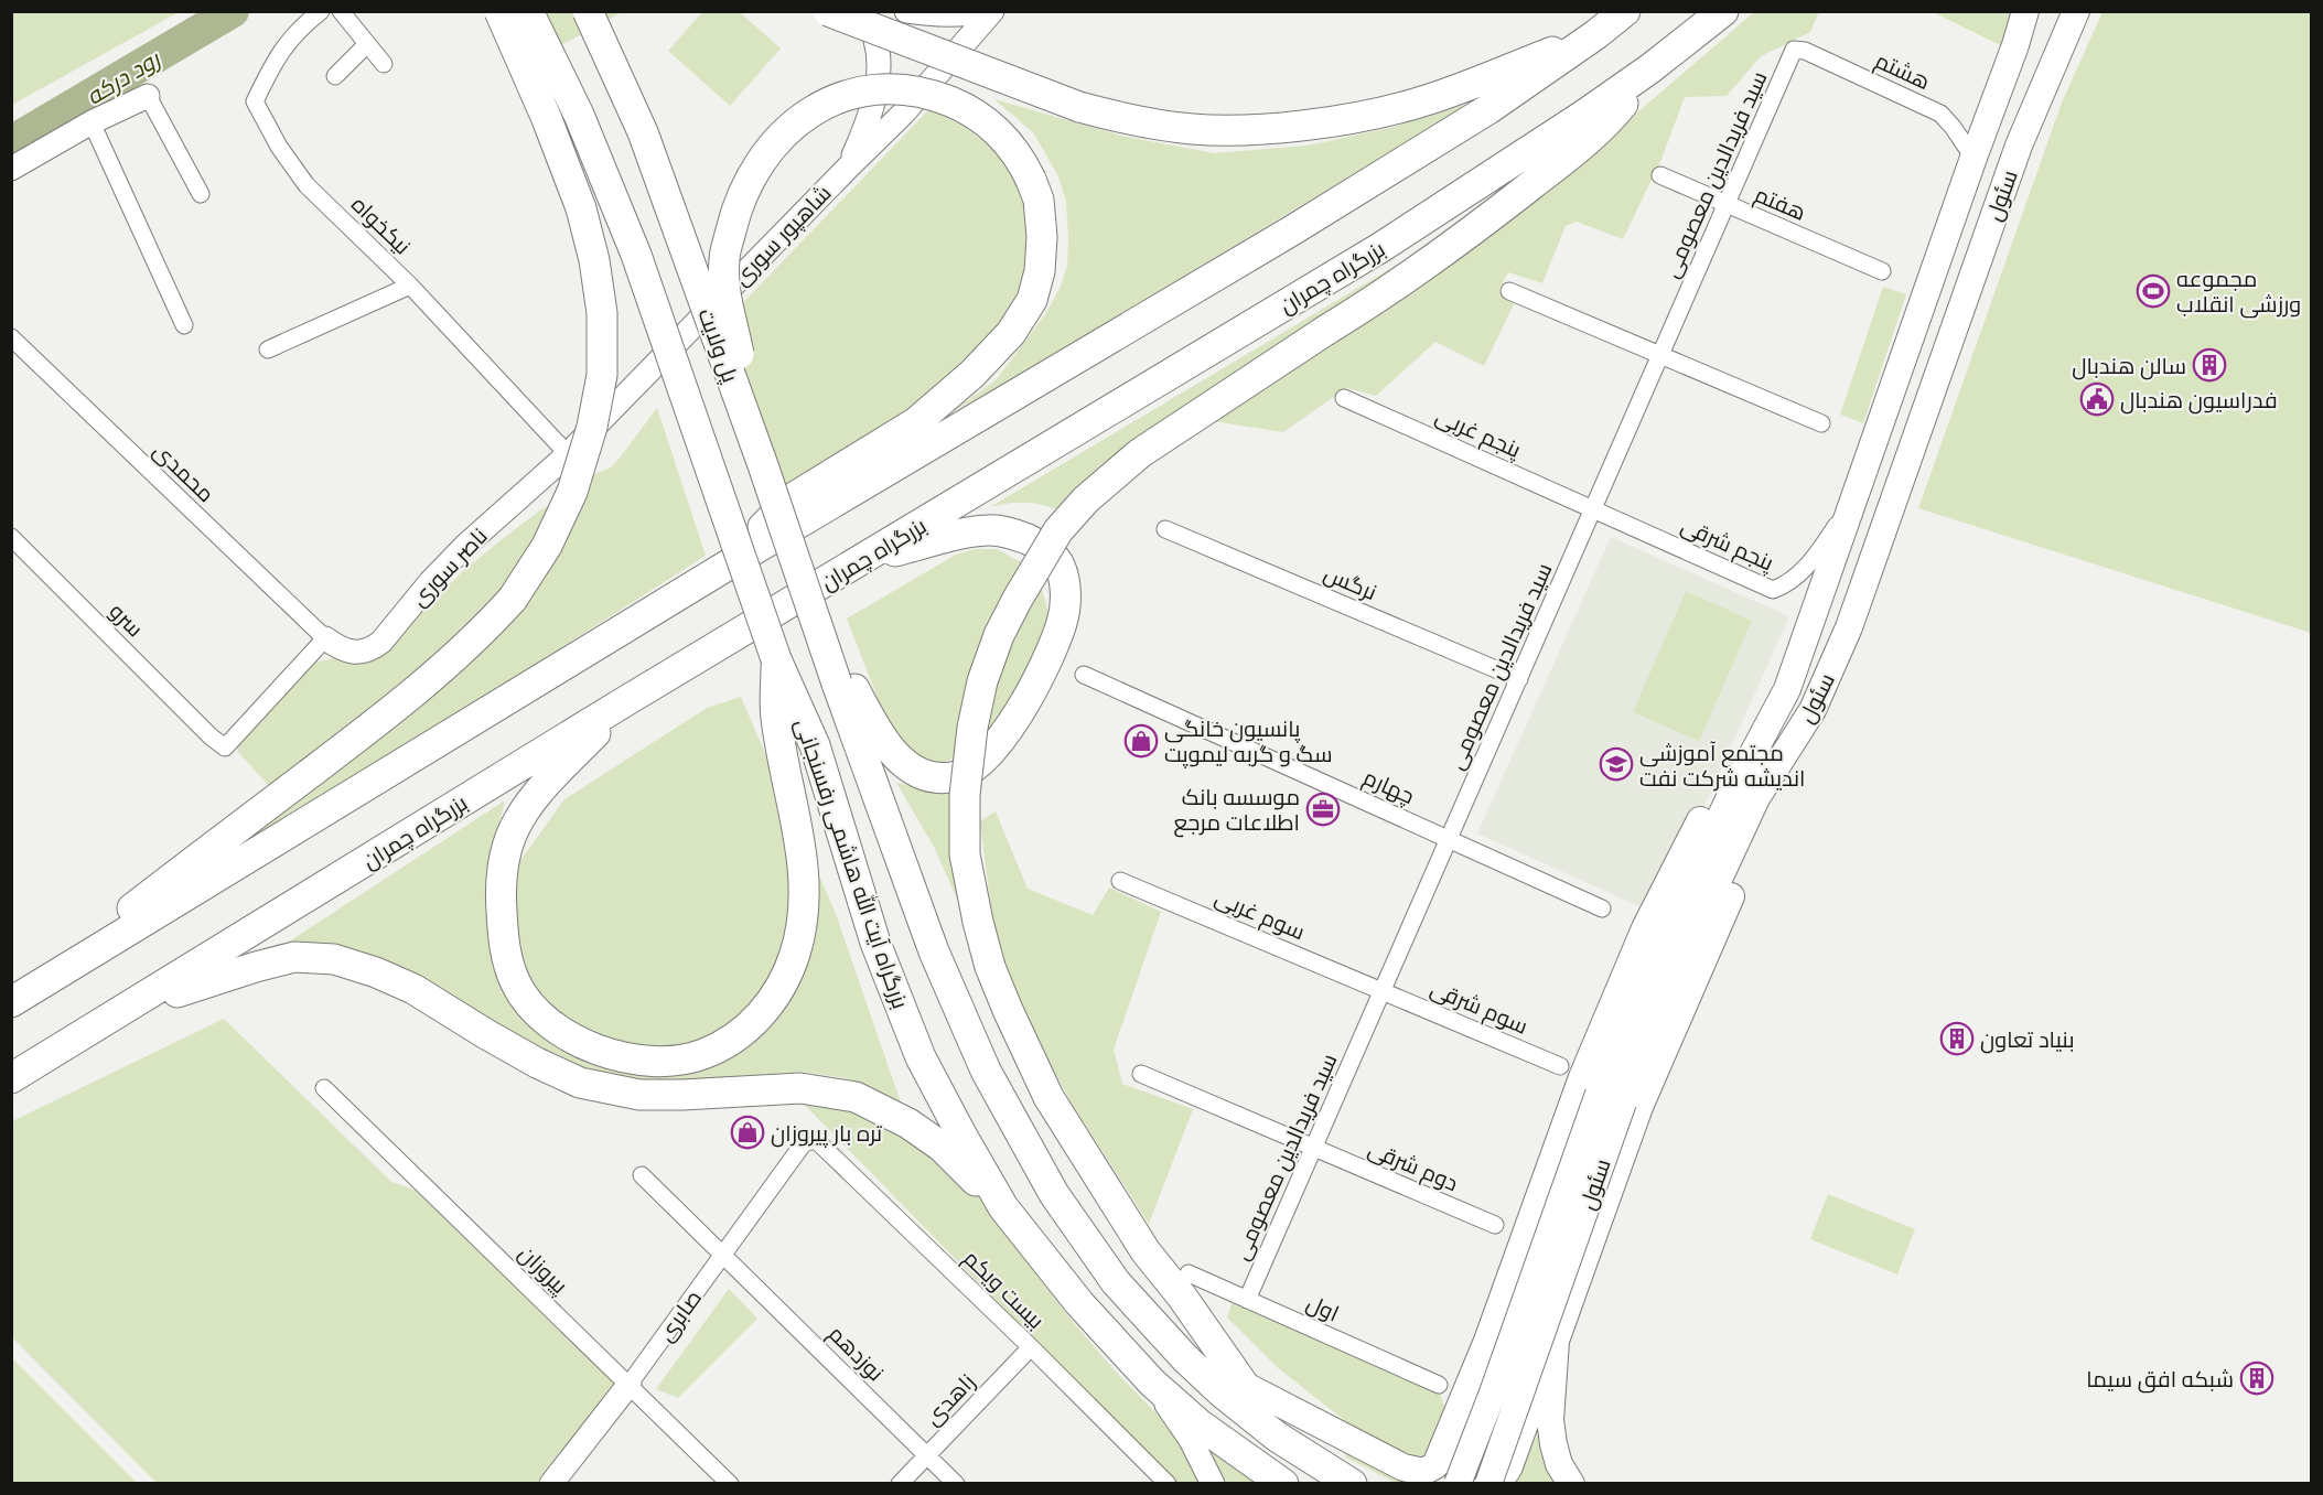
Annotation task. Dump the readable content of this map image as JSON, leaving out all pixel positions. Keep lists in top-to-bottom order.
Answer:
{
  "streets": {
    "highway": ["بزرگراه چمران", "پل ولایت", "بزرگراه آیت الله هاشمی رفسنجانی"],
    "main road": ["سئول"],
    "street": [
      "هشتم",
      "سید فریدالدین معصومی",
      "هفتم",
      "نیکخواه",
      "شاهپور سوری",
      "پنجم غربی",
      "محمدی",
      "پنجم شرقی",
      "ناصر سوری",
      "نرگس",
      "سرو",
      "چهارم",
      "سوم غربی",
      "سوم شرقی",
      "دوم شرقی",
      "پیروزان",
      "بیست ویکم",
      "اول",
      "صابری",
      "نوزدهم",
      "زاهدی"
    ]
  },
  "crossings": [
    ["هشتم", "سید فریدالدین معصومی"],
    ["هشتم", "سئول"],
    ["سید فریدالدین معصومی", "هفتم"],
    ["سید فریدالدین معصومی", "پنجم غربی"],
    ["سید فریدالدین معصومی", "پنجم شرقی"],
    ["سید فریدالدین معصومی", "نرگس"],
    ["سید فریدالدین معصومی", "چهارم"],
    ["سید فریدالدین معصومی", "سوم غربی"],
    ["سید فریدالدین معصومی", "سوم شرقی"],
    ["سید فریدالدین معصومی", "دوم شرقی"],
    ["سید فریدالدین معصومی", "اول"],
    ["سئول", "پنجم شرقی"],
    ["نیکخواه", "شاهپور سوری"],
    ["نیکخواه", "ناصر سوری"],
    ["شاهپور سوری", "ناصر سوری"],
    ["پل ولایت", "بزرگراه آیت الله هاشمی رفسنجانی"],
    ["پنجم غربی", "پنجم شرقی"],
    ["محمدی", "ناصر سوری"],
    ["محمدی", "سرو"],
    ["ناصر سوری", "سرو"],
    ["سوم غربی", "سوم شرقی"],
    ["پیروزان", "صابری"],
    ["بیست ویکم", "صابری"],
    ["بیست ویکم", "زاهدی"],
    ["صابری", "نوزدهم"],
    ["نوزدهم", "زاهدی"]
  ],
  "water": ["رود درکه"],
  "places": {
    "sports": ["مجموعه ورزشی انقلاب"],
    "building": ["سالن هندبال", "بنیاد تعاون", "شبکه افق سیما"],
    "public building": ["فدراسیون هندبال"],
    "shop": ["پانسیون خانگی سگ و گربه لیموپت", "تره بار پیروزان"],
    "school or university": ["مجتمع آموزشی اندیشه شرکت نفت"],
    "office": ["موسسه بانک اطلاعات مرجع"]
  }
}
